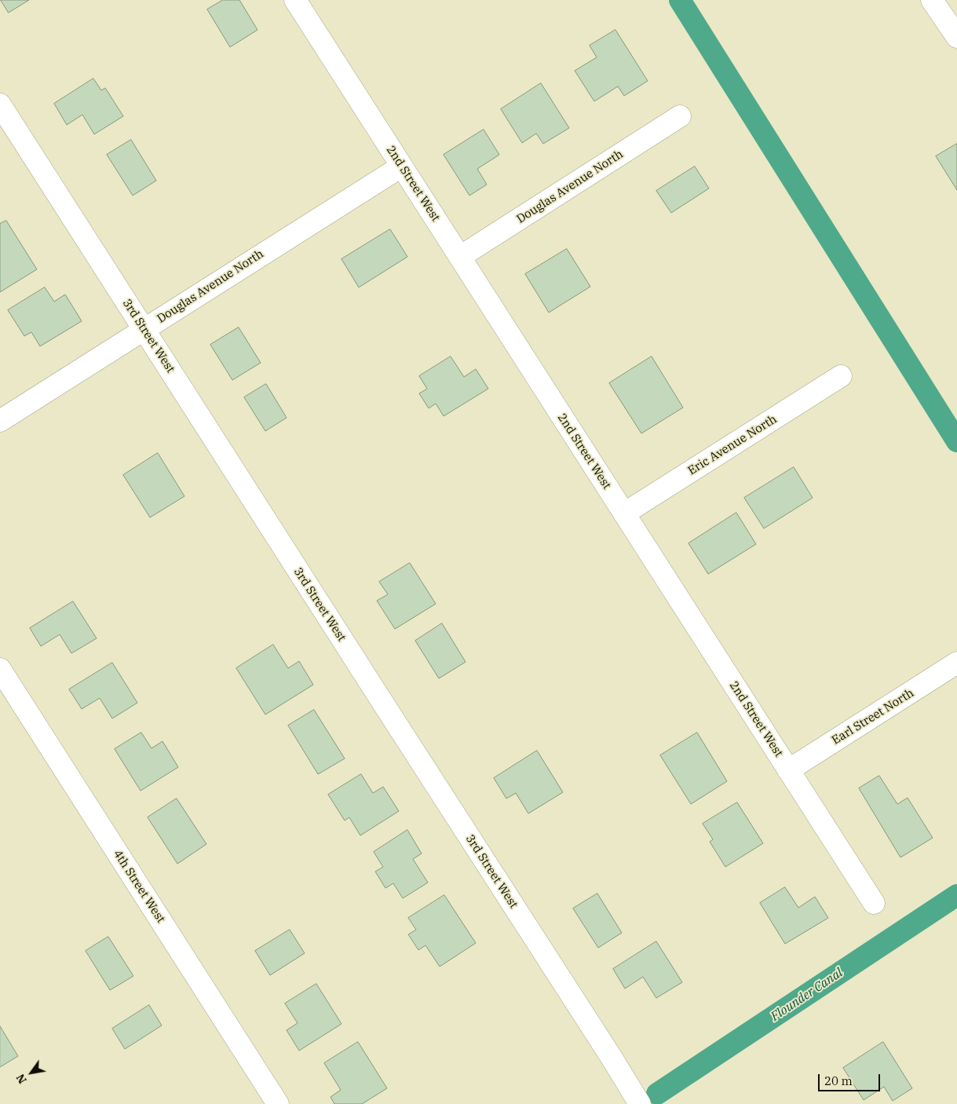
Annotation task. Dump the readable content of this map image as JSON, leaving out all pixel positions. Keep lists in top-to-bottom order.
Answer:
{
  "streets": {
    "street": [
      "2nd Street West",
      "Douglas Avenue North",
      "3rd Street West",
      "Eric Avenue North",
      "Earl Street North",
      "4th Street West"
    ]
  },
  "crossings": [
    ["2nd Street West", "Douglas Avenue North"],
    ["2nd Street West", "Eric Avenue North"],
    ["2nd Street West", "Earl Street North"],
    ["Douglas Avenue North", "3rd Street West"]
  ],
  "water": ["Flounder Canal"],
  "scale_bar": "20 m",
  "north": "bottom left"
}
